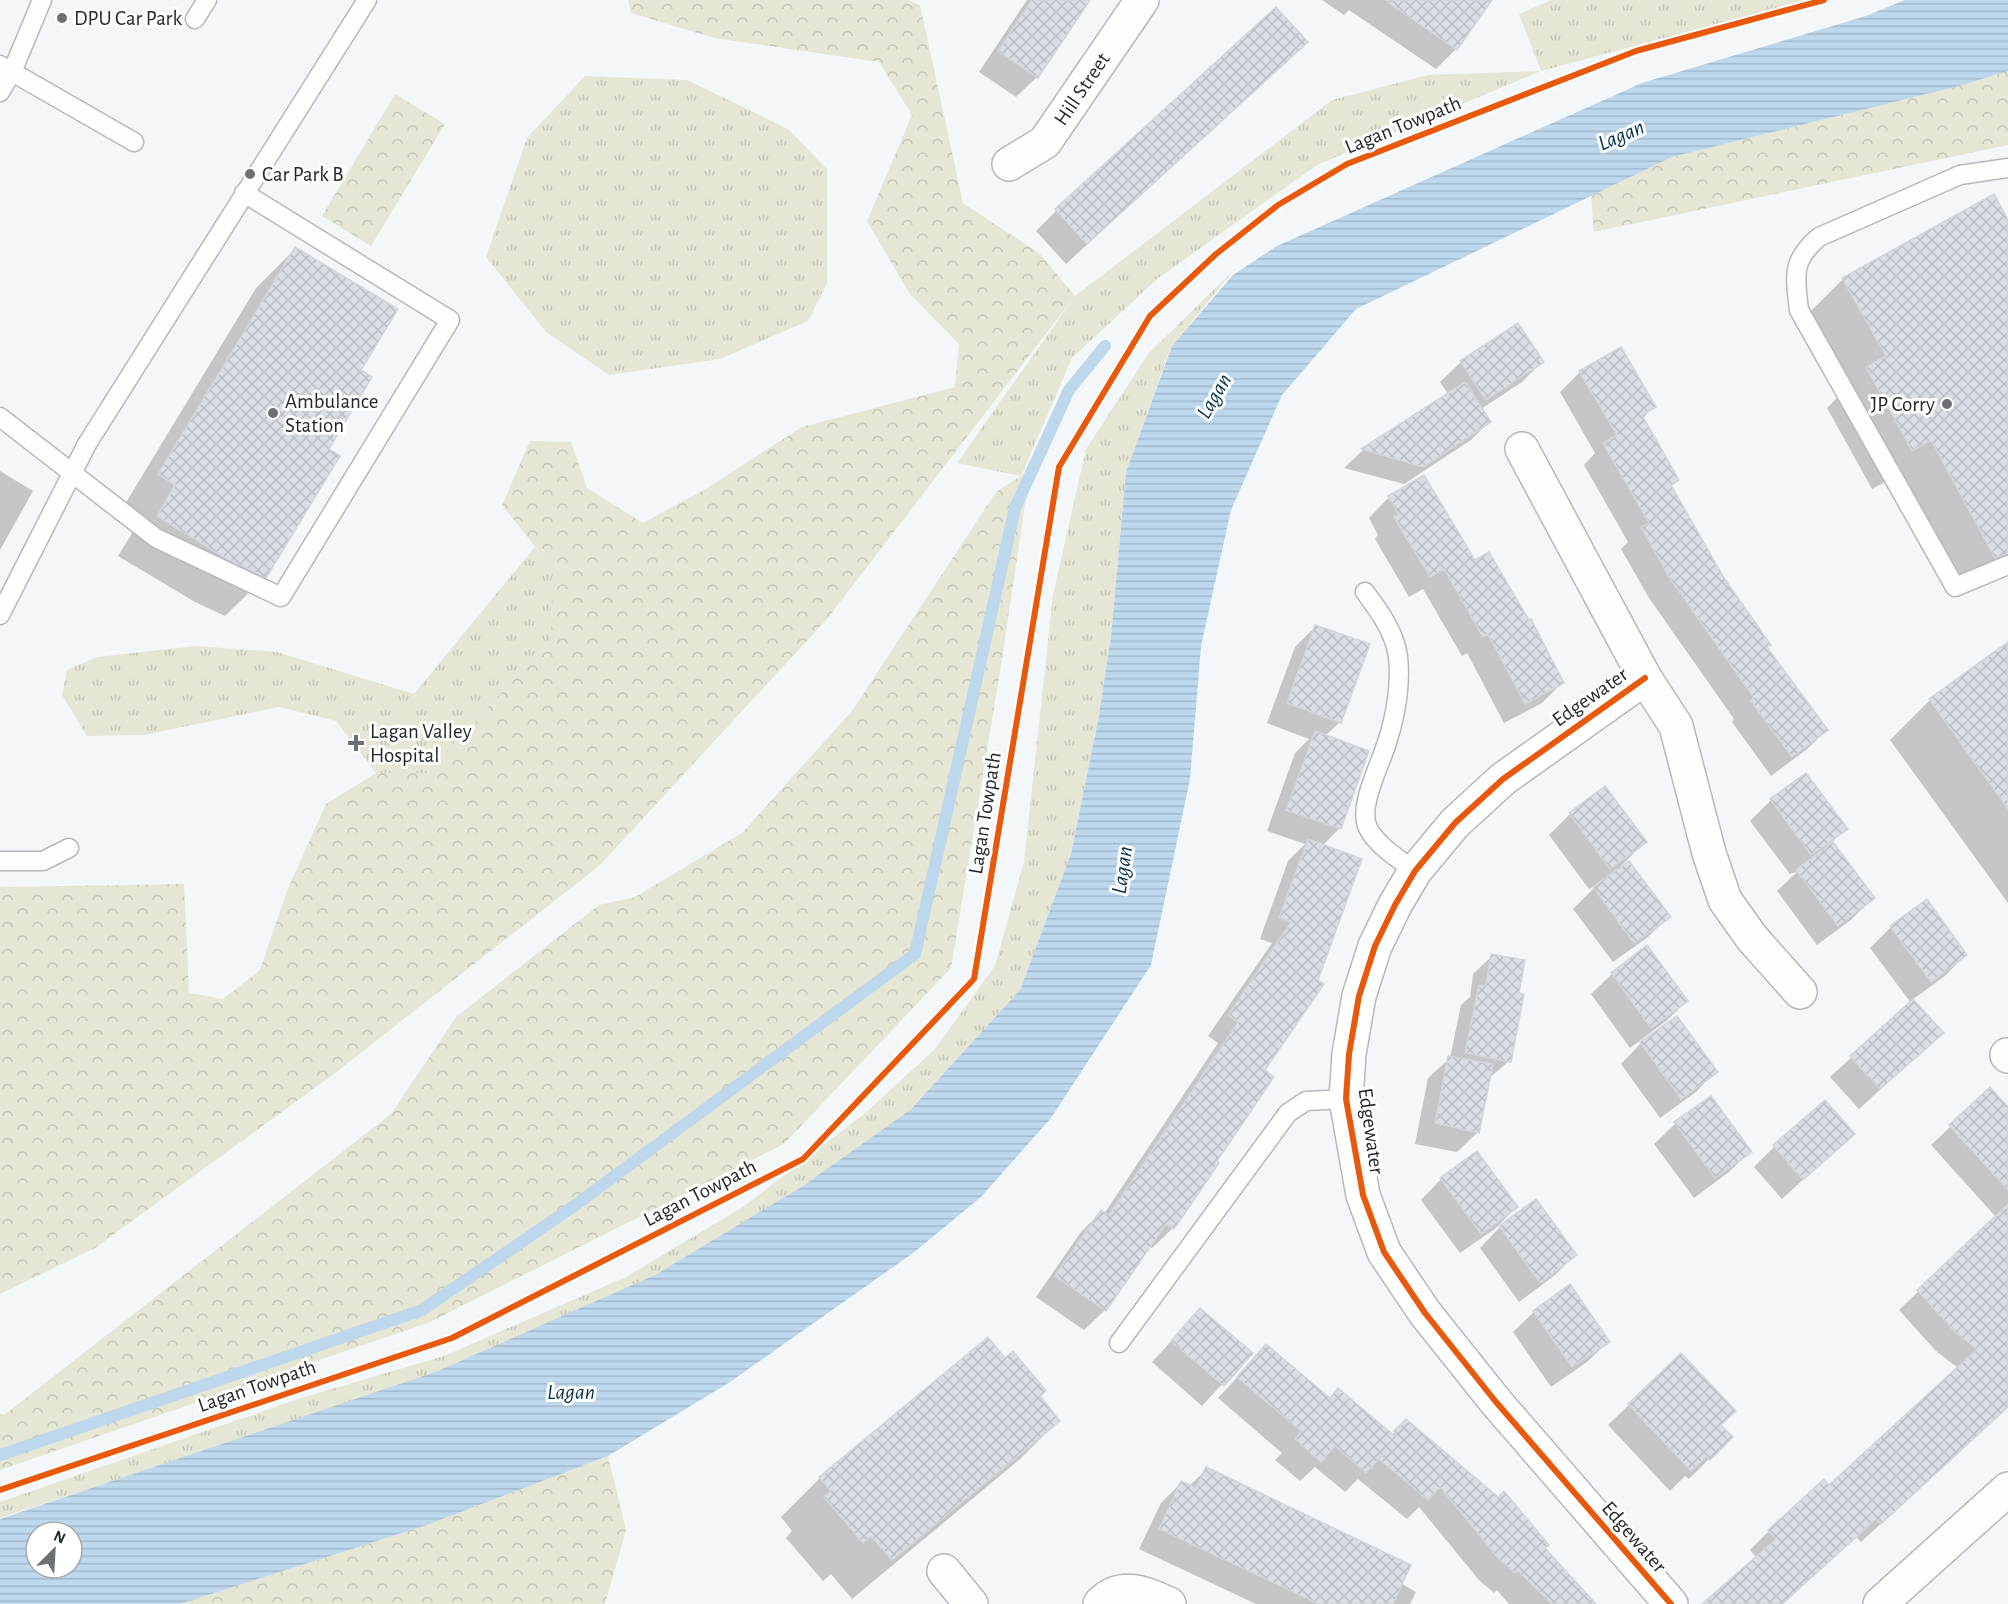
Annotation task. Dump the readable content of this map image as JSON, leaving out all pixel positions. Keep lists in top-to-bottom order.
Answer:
{
  "streets": {
    "street": ["Hill Street", "Edgewater"],
    "cycle path": ["Lagan Towpath"]
  },
  "water": ["Lagan"],
  "places": {
    "other": [
      "DPU Car Park",
      "Car Park B",
      "JP Corry",
      "Ambulance Station"
    ],
    "health": ["Lagan Valley Hospital"]
  },
  "north": "top right"
}
